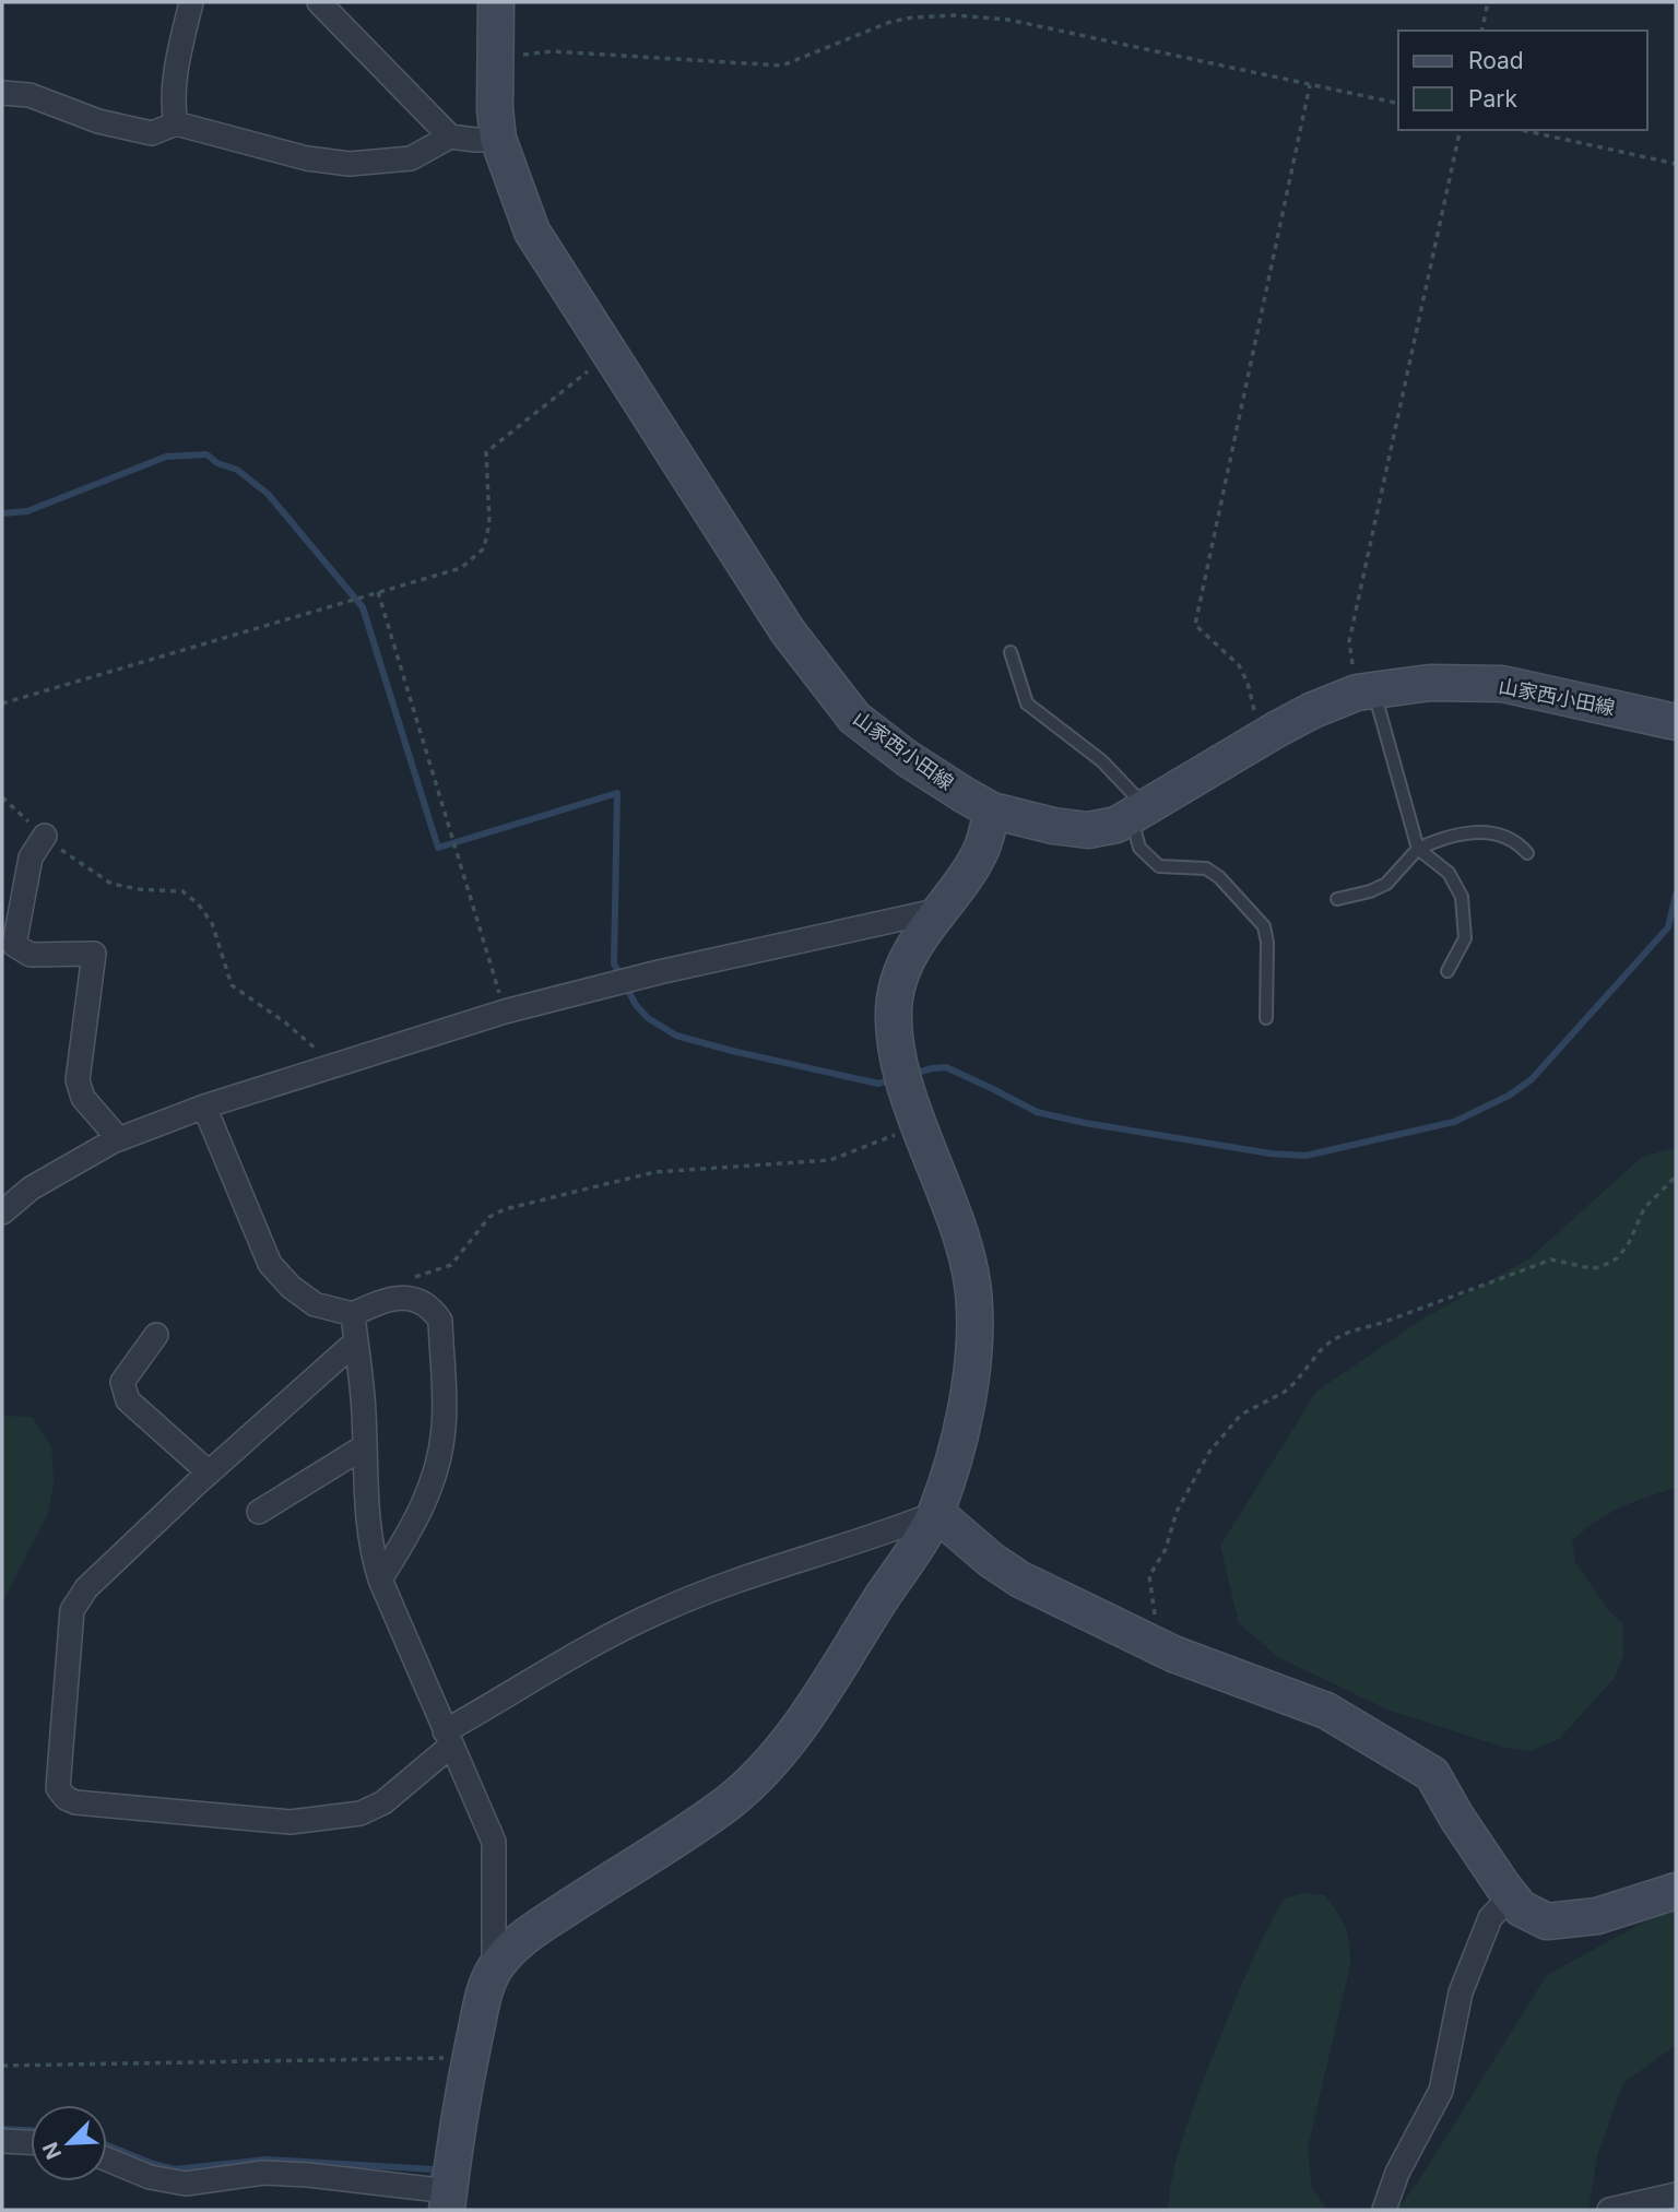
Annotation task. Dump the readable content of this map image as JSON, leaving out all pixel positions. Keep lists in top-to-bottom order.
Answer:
{
  "streets": {
    "street": ["山家西小田線"]
  },
  "legend": ["Road", "Park"],
  "north": "bottom left"
}
